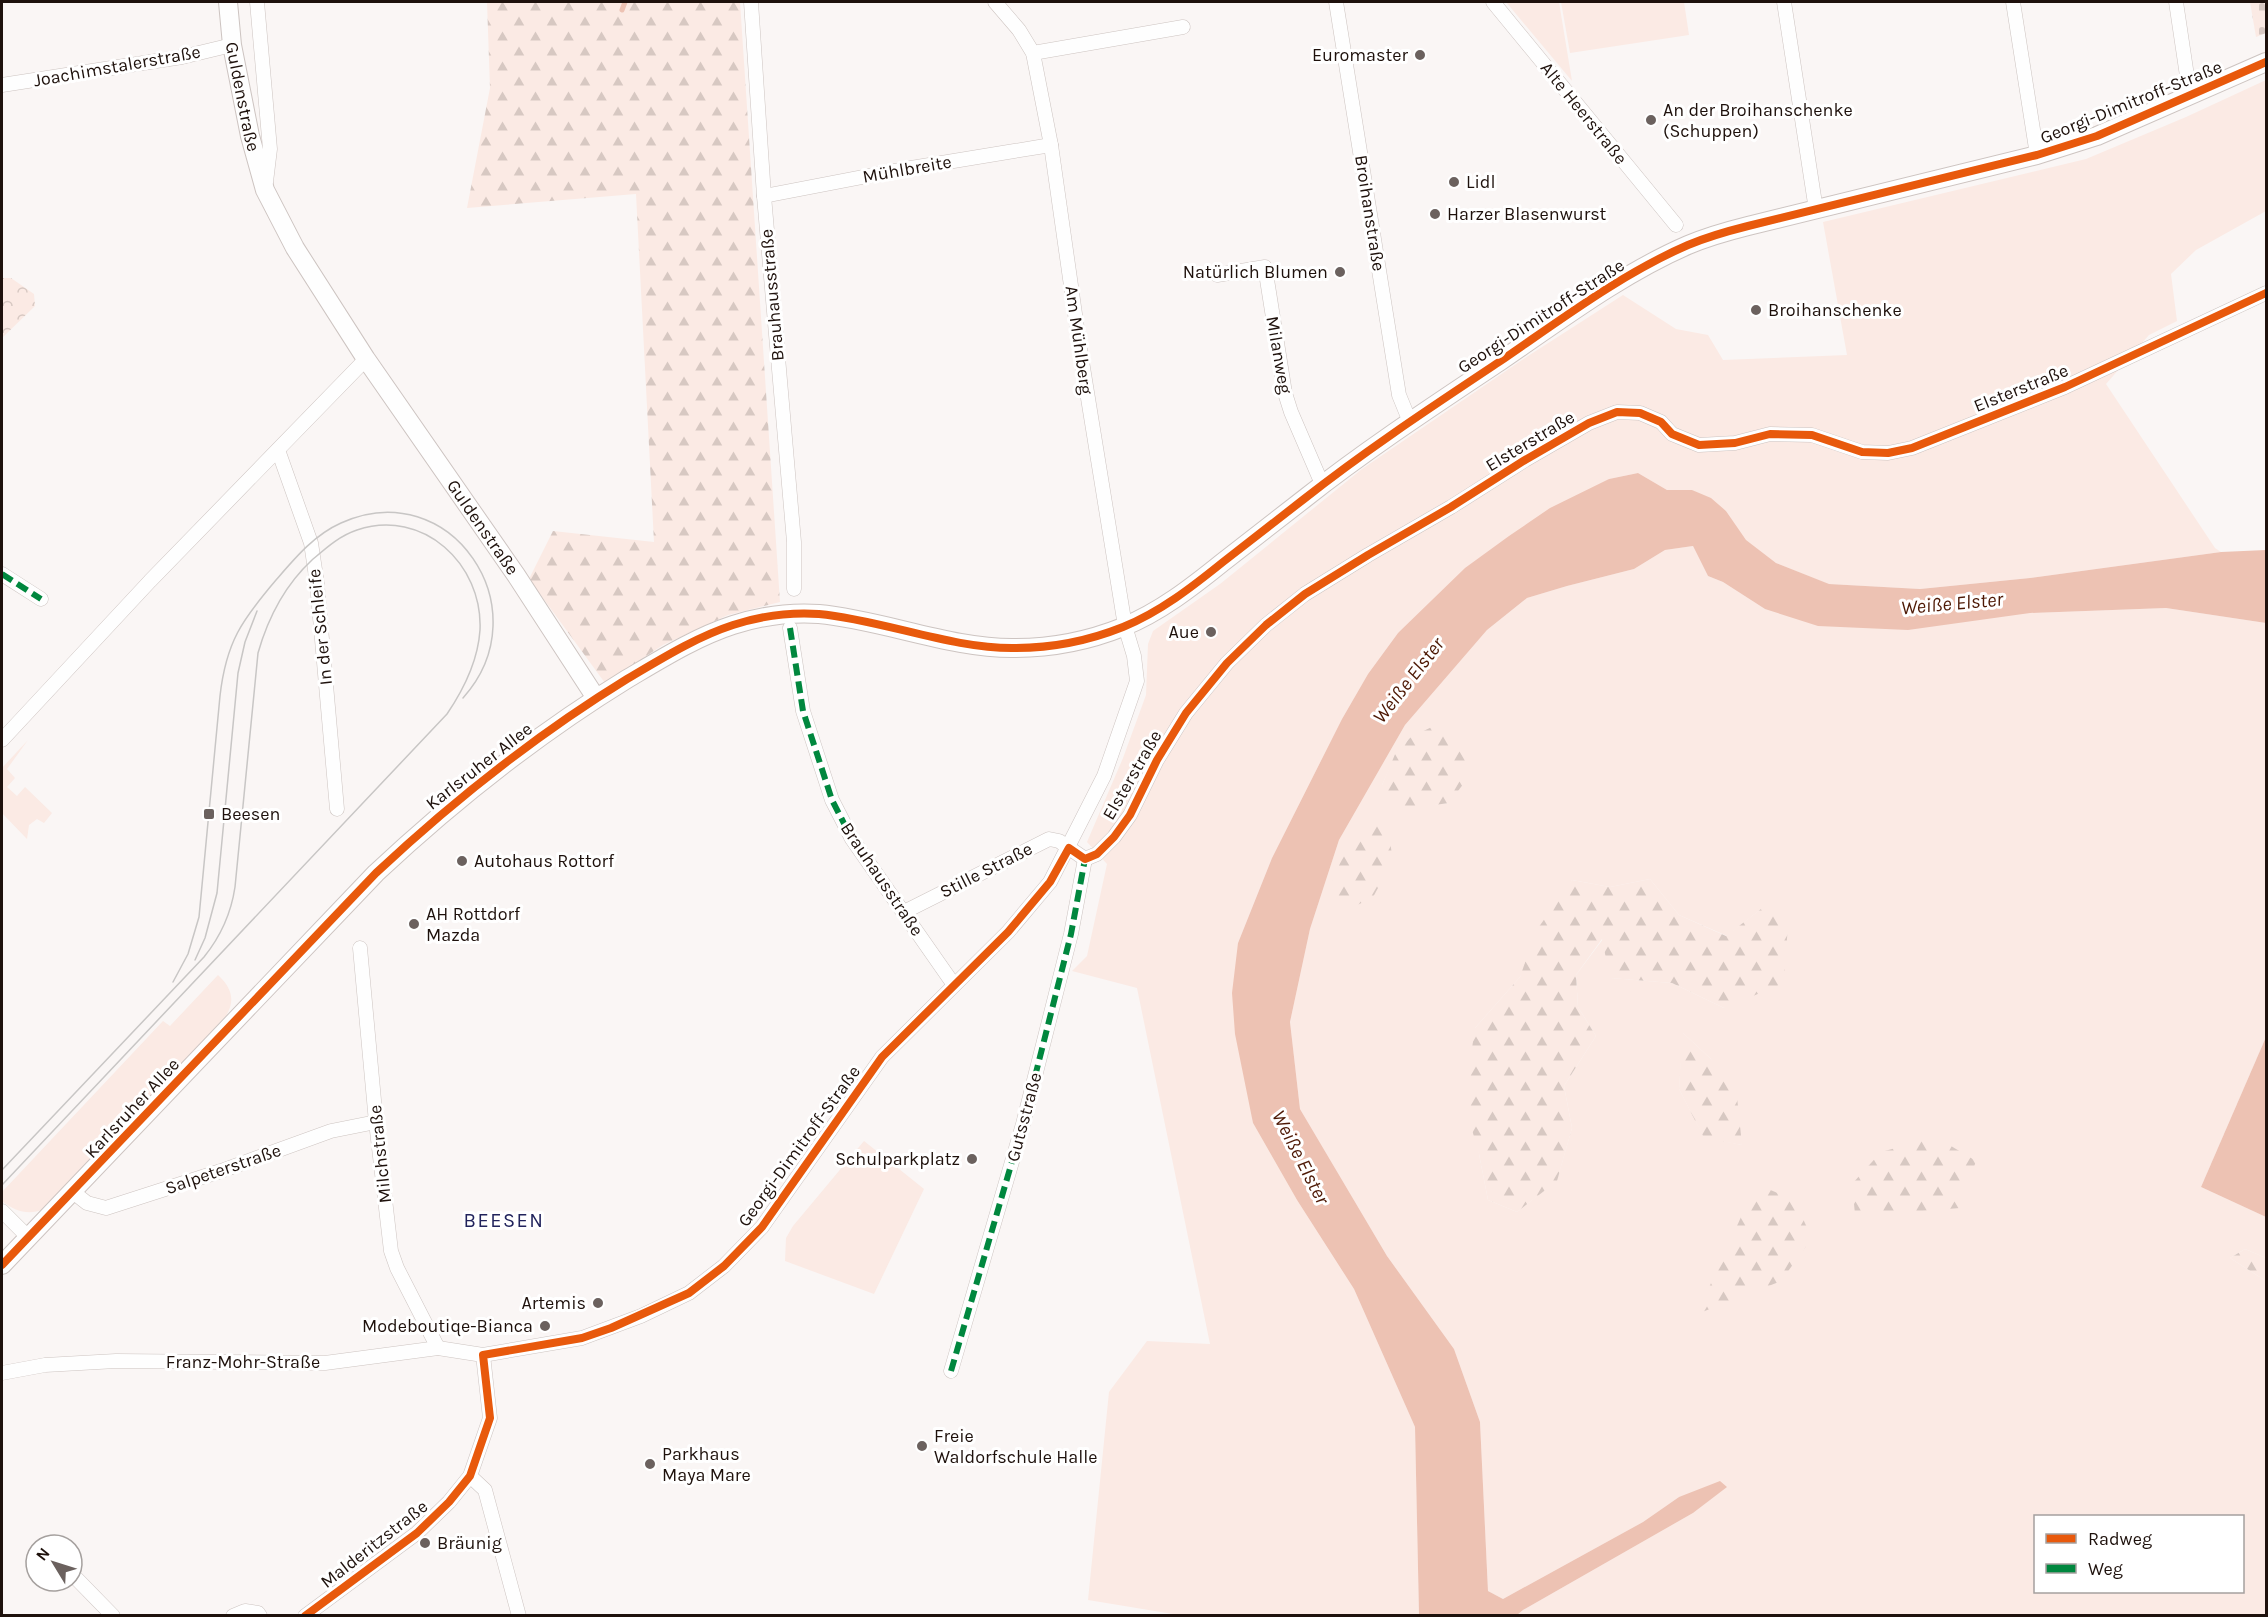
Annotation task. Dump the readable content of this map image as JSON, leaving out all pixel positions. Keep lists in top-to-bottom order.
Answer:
{
  "streets": {
    "street": [
      "Joachimstalerstraße",
      "Guldenstraße",
      "Georgi-Dimitroff-Straße",
      "Alte Heerstraße",
      "Mühlbreite",
      "Broihanstraße",
      "Brauhausstraße",
      "Am Mühlberg",
      "Milanweg",
      "Elsterstraße",
      "In der Schleife",
      "Karlsruher Allee",
      "Stille Straße",
      "Gutsstraße",
      "Milchstraße",
      "Salpeterstraße",
      "Franz-Mohr-Straße",
      "Malderitzstraße"
    ]
  },
  "crossings": [
    ["Joachimstalerstraße", "Guldenstraße"],
    ["Guldenstraße", "Karlsruher Allee"],
    ["Georgi-Dimitroff-Straße", "Broihanstraße"],
    ["Georgi-Dimitroff-Straße", "Brauhausstraße"],
    ["Georgi-Dimitroff-Straße", "Am Mühlberg"],
    ["Georgi-Dimitroff-Straße", "Milanweg"],
    ["Georgi-Dimitroff-Straße", "Karlsruher Allee"],
    ["Georgi-Dimitroff-Straße", "Stille Straße"],
    ["Georgi-Dimitroff-Straße", "Franz-Mohr-Straße"],
    ["Georgi-Dimitroff-Straße", "Malderitzstraße"],
    ["Mühlbreite", "Brauhausstraße"],
    ["Mühlbreite", "Am Mühlberg"],
    ["Brauhausstraße", "Stille Straße"],
    ["Am Mühlberg", "Karlsruher Allee"],
    ["Elsterstraße", "Gutsstraße"],
    ["Karlsruher Allee", "Salpeterstraße"],
    ["Milchstraße", "Salpeterstraße"],
    ["Milchstraße", "Franz-Mohr-Straße"],
    ["Franz-Mohr-Straße", "Malderitzstraße"]
  ],
  "districts": ["BEESEN"],
  "water": ["Weiße Elster"],
  "places": {
    "other": [
      "Euromaster",
      "An der Broihanschenke (Schuppen)",
      "Lidl",
      "Harzer Blasenwurst",
      "Natürlich Blumen",
      "Broihanschenke",
      "Aue",
      "Autohaus Rottorf",
      "AH Rottdorf Mazda",
      "Schulparkplatz",
      "Artemis",
      "Modeboutiqe-Bianca",
      "Freie Waldorfschule Halle",
      "Parkhaus Maya Mare",
      "Bräunig"
    ],
    "transit": ["Beesen"]
  },
  "legend": ["Radweg", "Weg"],
  "north": "top left"
}
